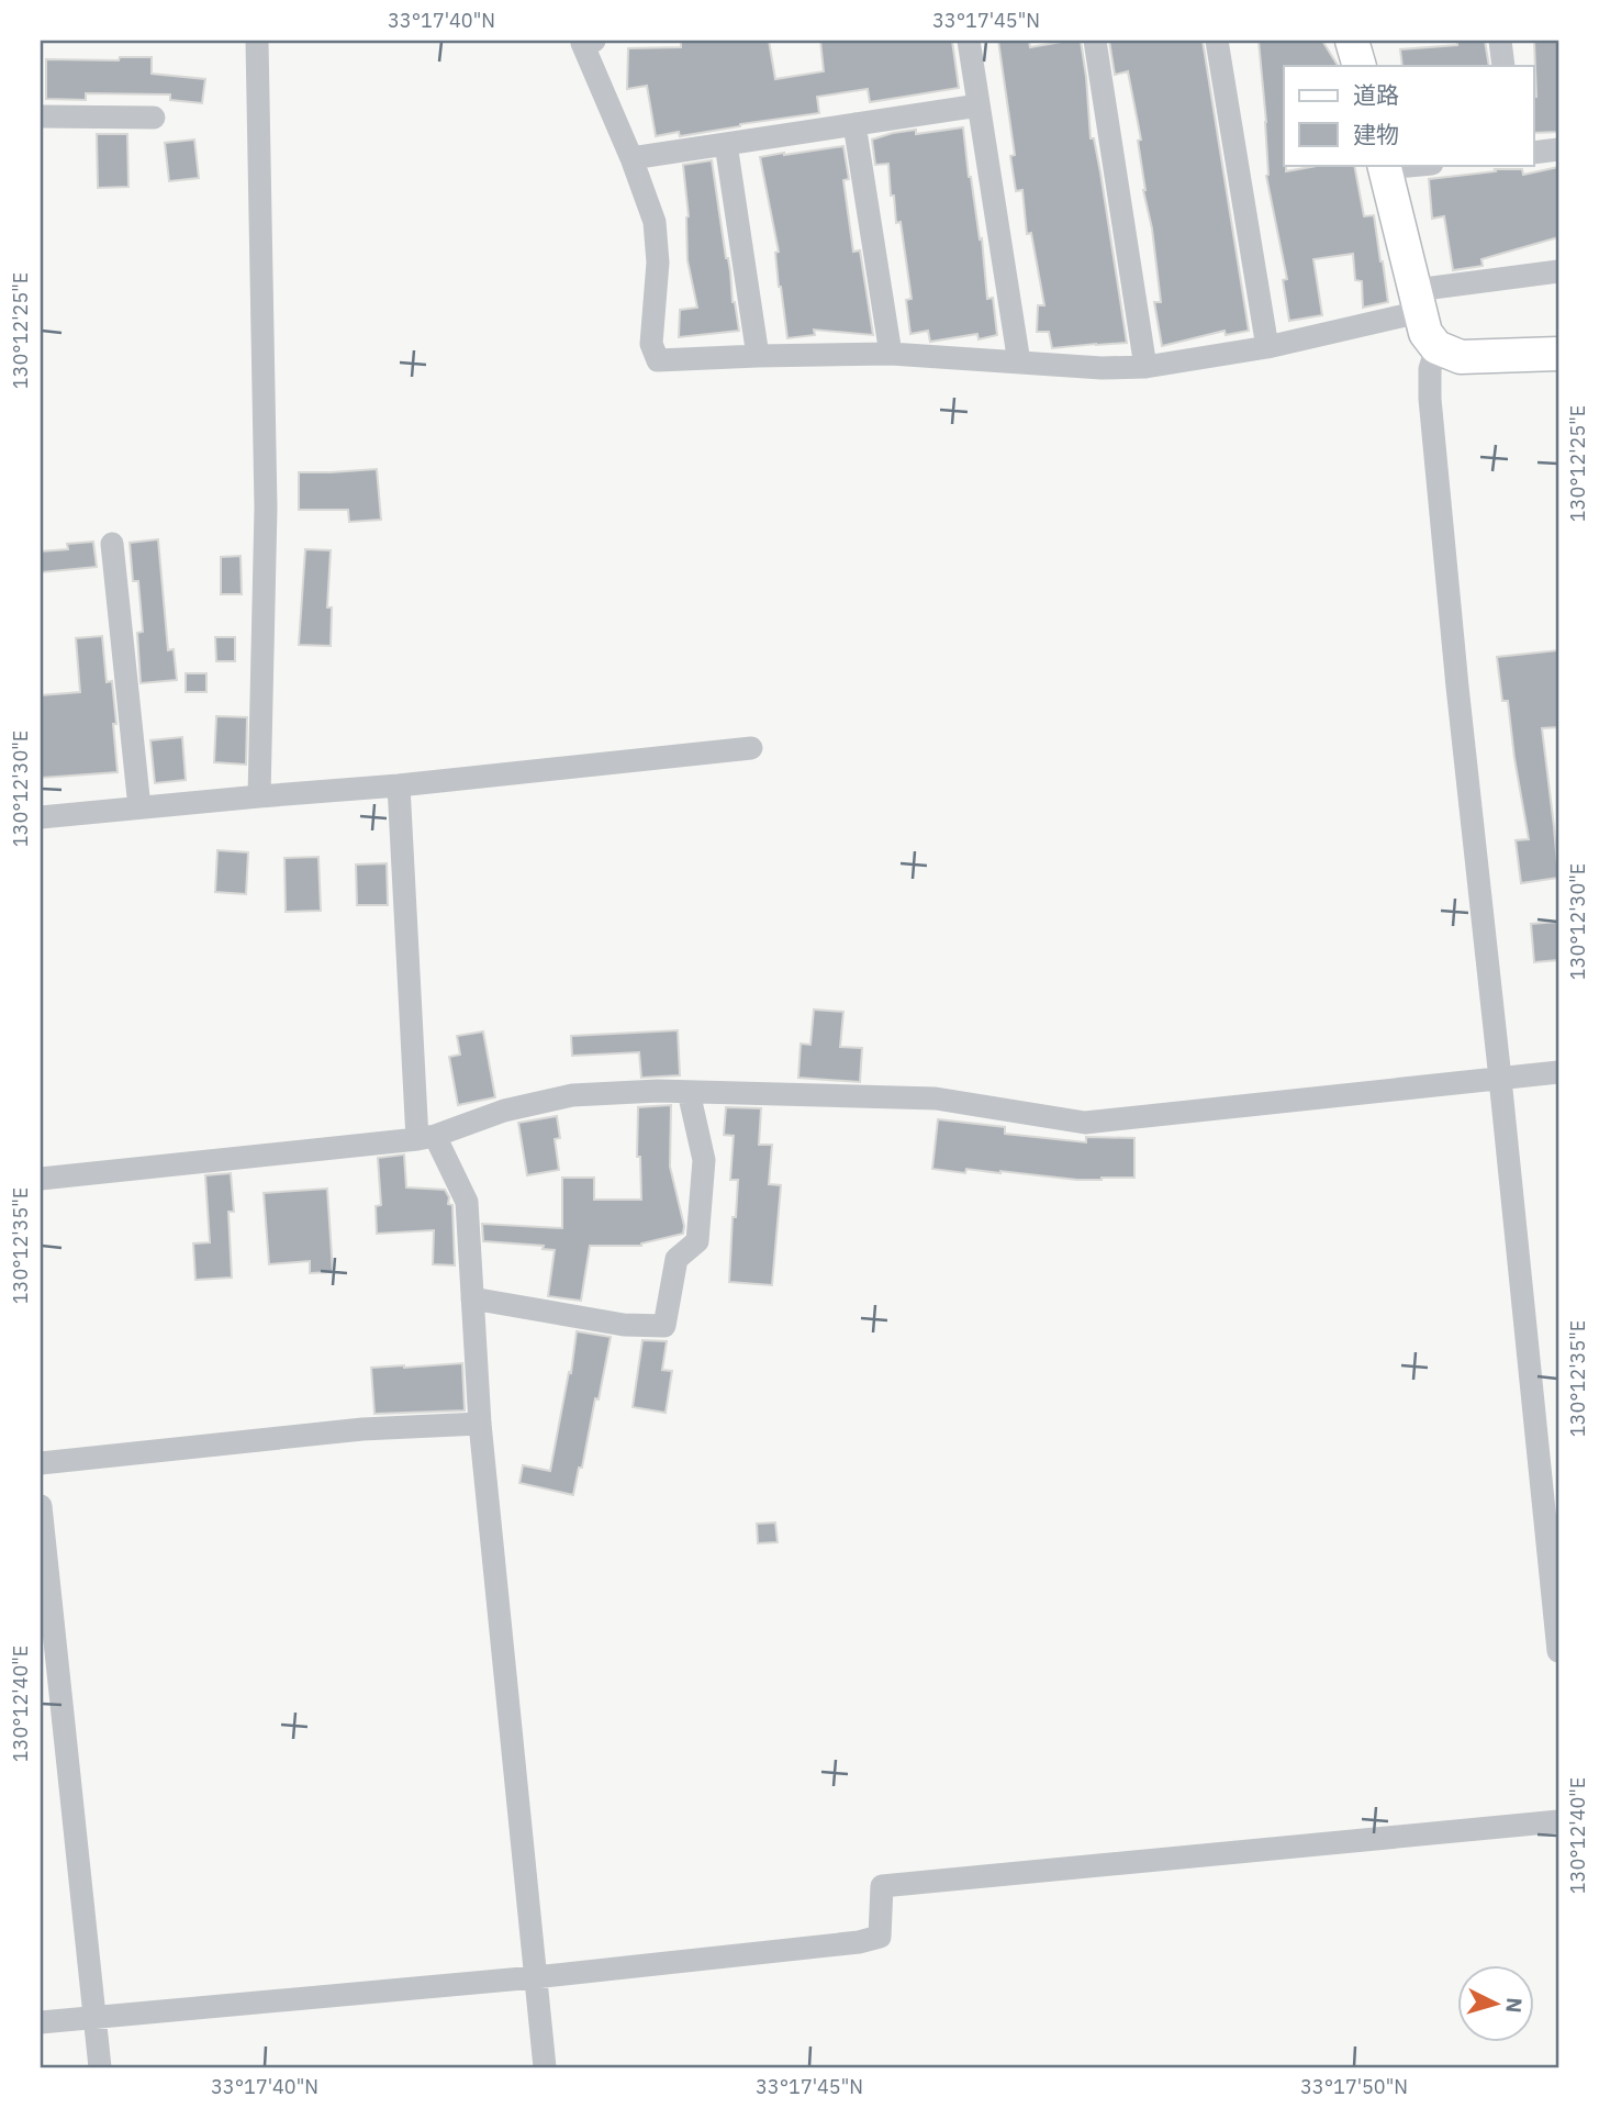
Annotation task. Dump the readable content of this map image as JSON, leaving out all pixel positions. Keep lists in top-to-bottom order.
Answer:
{
  "legend": ["道路", "建物"],
  "north": "right",
  "coordinates": [
    "33°17'40\"N",
    "33°17'45\"N",
    "130°12'25\"E",
    "130°12'30\"E",
    "130°12'35\"E",
    "130°12'40\"E",
    "33°17'50\"N"
  ]
}
